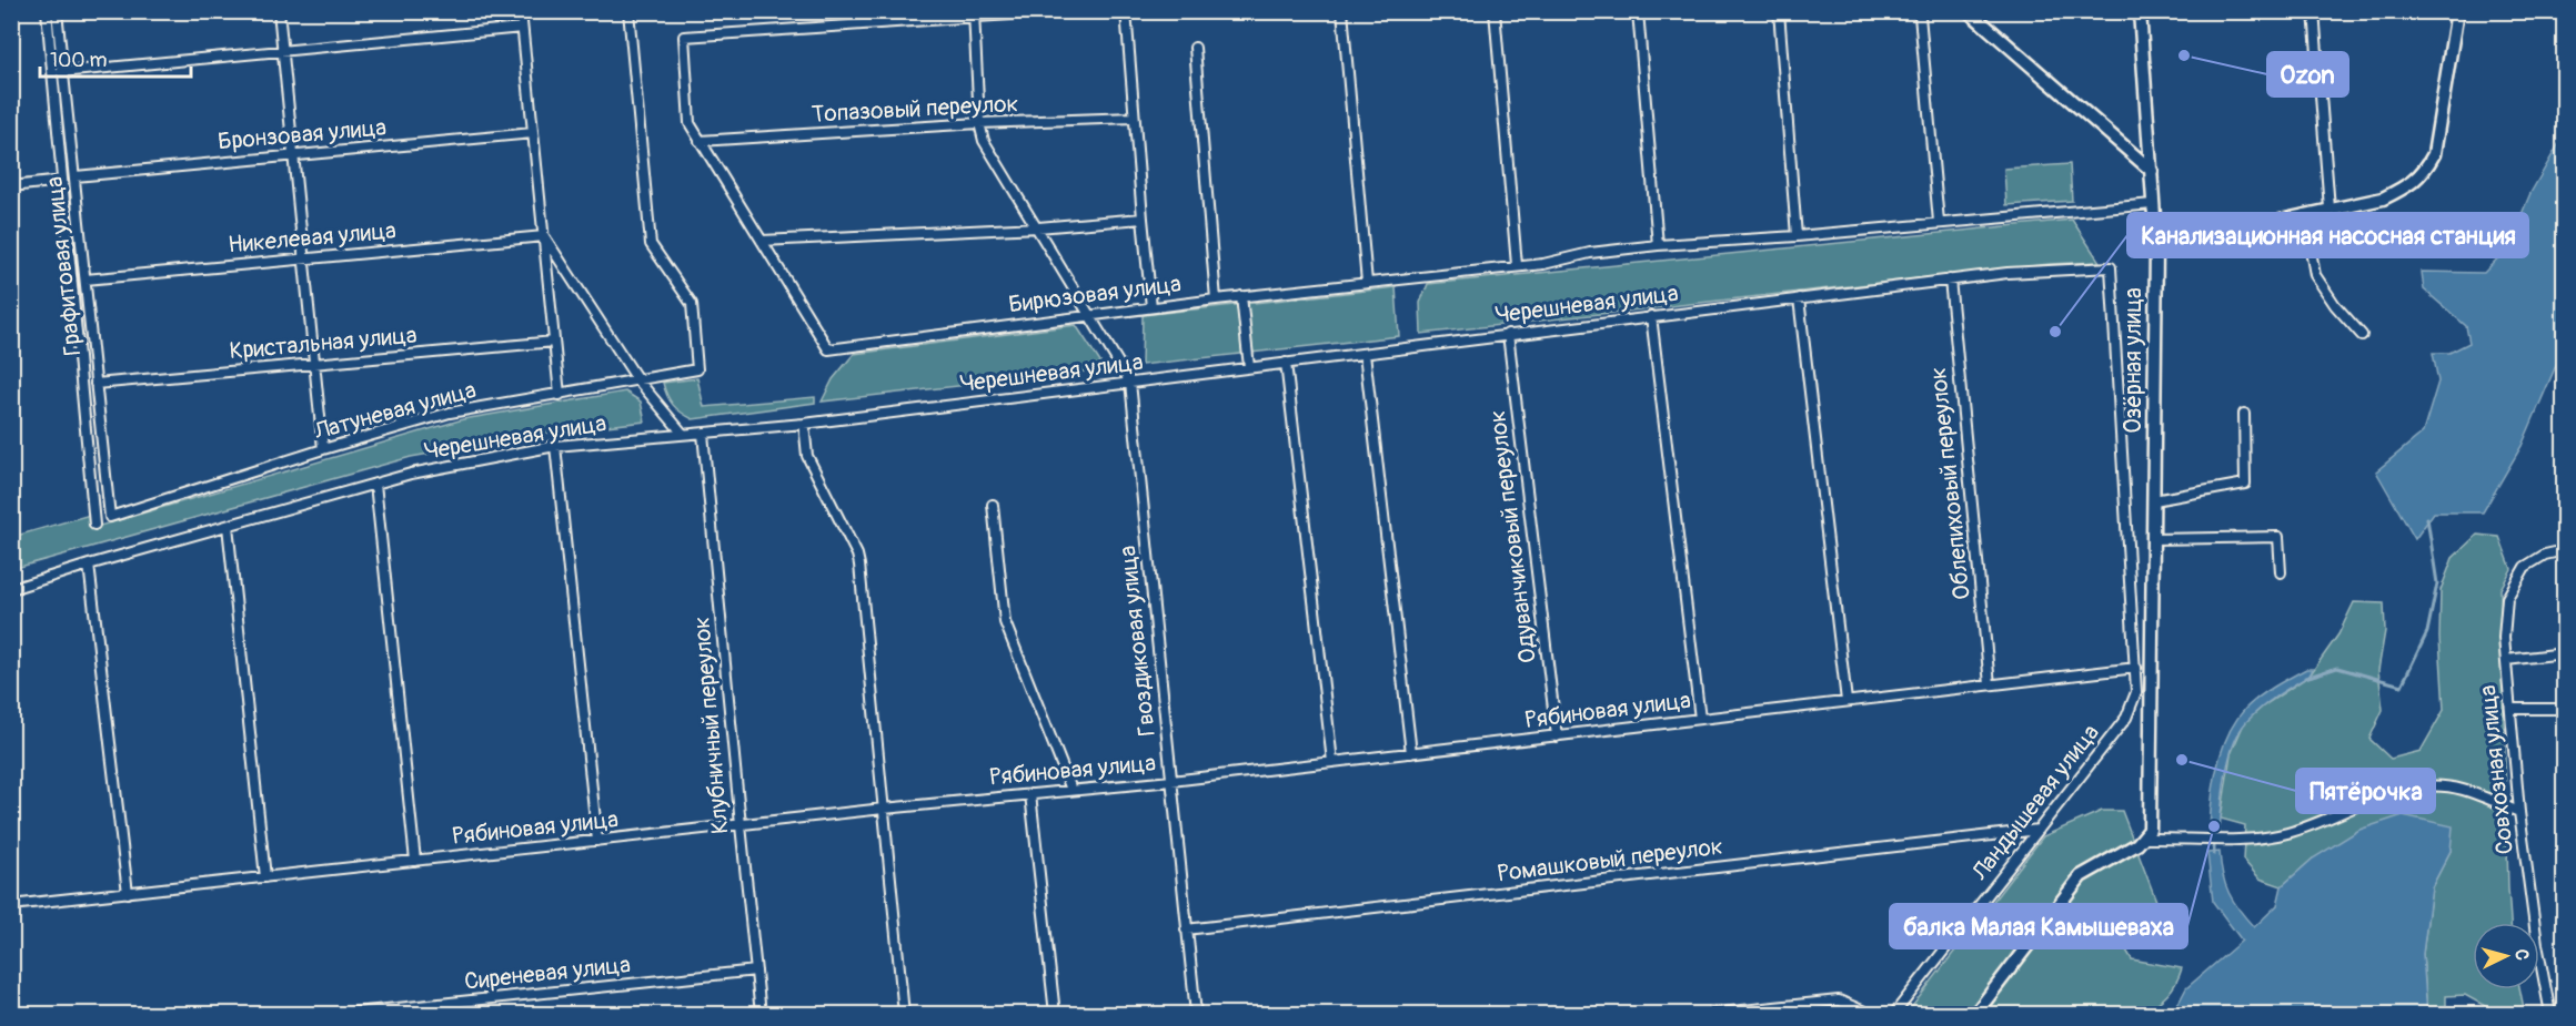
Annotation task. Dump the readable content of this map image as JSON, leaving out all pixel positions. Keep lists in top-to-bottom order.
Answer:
{
  "streets": {
    "street": [
      "Топазовый переулок",
      "Бронзовая улица",
      "Никелевая улица",
      "Графитовая улица",
      "Бирюзовая улица",
      "Черешневая улица",
      "Кристальная улица",
      "Озёрная улица",
      "Латуневая улица",
      "Облепиховый переулок",
      "Одуванчиковый переулок",
      "Гвоздиковая улица",
      "Рябиновая улица",
      "Клубничный переулок",
      "Совхозная улица",
      "Ландышевая улица",
      "Ромашковый переулок",
      "Сиреневая улица"
    ]
  },
  "crossings": [
    ["Бронзовая улица", "Графитовая улица"],
    ["Никелевая улица", "Графитовая улица"],
    ["Графитовая улица", "Кристальная улица"],
    ["Графитовая улица", "Латуневая улица"],
    ["Бирюзовая улица", "Озёрная улица"],
    ["Черешневая улица", "Облепиховый переулок"],
    ["Черешневая улица", "Одуванчиковый переулок"],
    ["Черешневая улица", "Гвоздиковая улица"],
    ["Черешневая улица", "Клубничный переулок"],
    ["Черешневая улица", "Ландышевая улица"],
    ["Облепиховый переулок", "Рябиновая улица"],
    ["Одуванчиковый переулок", "Рябиновая улица"],
    ["Гвоздиковая улица", "Рябиновая улица"],
    ["Гвоздиковая улица", "Ромашковый переулок"],
    ["Рябиновая улица", "Клубничный переулок"],
    ["Рябиновая улица", "Ландышевая улица"],
    ["Клубничный переулок", "Сиреневая улица"],
    ["Ландышевая улица", "Ромашковый переулок"]
  ],
  "places": [
    "Ozon",
    "Канализационная насосная станция",
    "Пятёрочка",
    "балка Малая Камышеваха"
  ],
  "scale_bar": "100 m",
  "north": "right"
}
